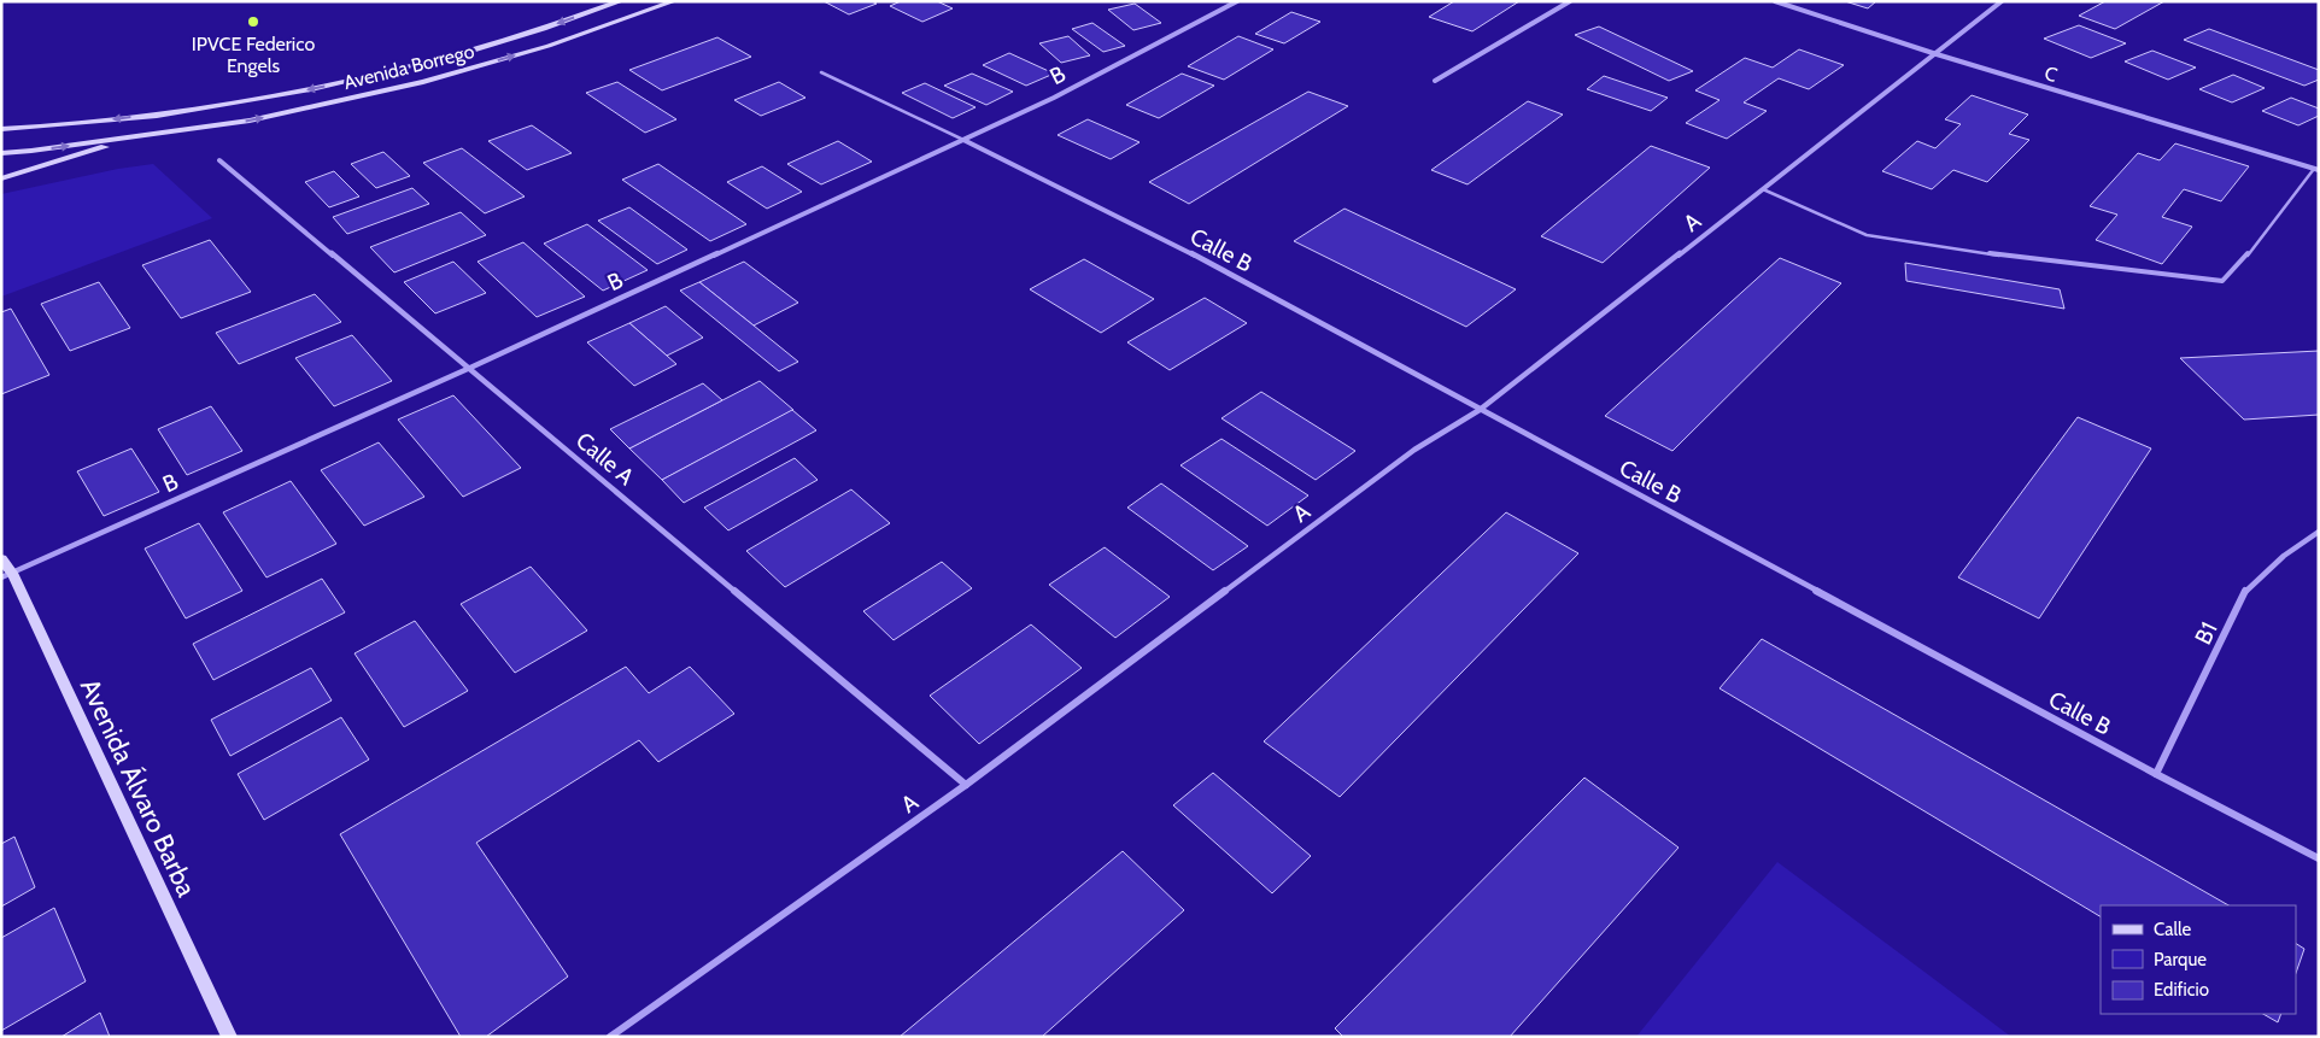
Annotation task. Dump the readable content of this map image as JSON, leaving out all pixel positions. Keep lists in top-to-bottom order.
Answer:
{
  "streets": {
    "main road": ["Avenida Borrego", "Avenida Álvaro Barba"],
    "street": [
      "C",
      "B",
      "A",
      "Calle B",
      "Calle A",
      "B1"
    ]
  },
  "crossings": [
    ["C", "A"],
    ["B", "Calle B"],
    ["B", "Calle A"],
    ["B", "Avenida Álvaro Barba"],
    ["A", "Calle B"],
    ["A", "Calle A"],
    ["Calle B", "B1"]
  ],
  "places": ["IPVCE Federico Engels"],
  "legend": ["Calle", "Parque", "Edificio"]
}
